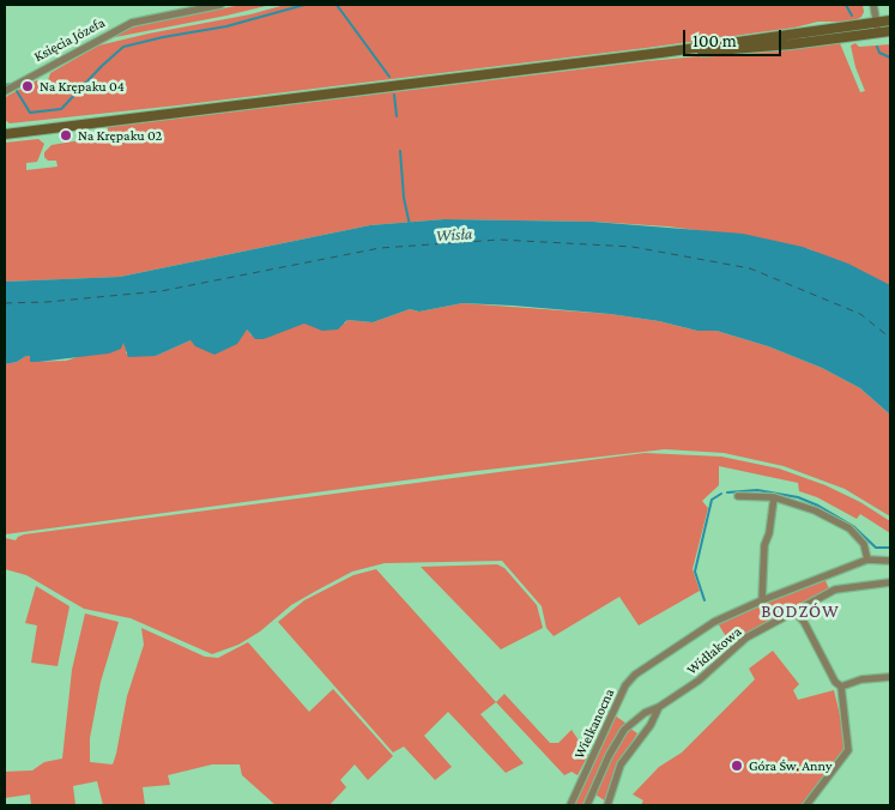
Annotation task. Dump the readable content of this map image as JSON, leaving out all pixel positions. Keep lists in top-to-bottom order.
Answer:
{
  "streets": {
    "street": ["Księcia Józefa", "Widłakowa", "Wielkanocna"]
  },
  "crossings": [
    ["Widłakowa", "Wielkanocna"]
  ],
  "districts": ["BODZÓW"],
  "water": ["Wisła"],
  "places": ["Na Krępaku 04", "Na Krępaku 02", "Góra Św. Anny"],
  "scale_bar": "100 m"
}
